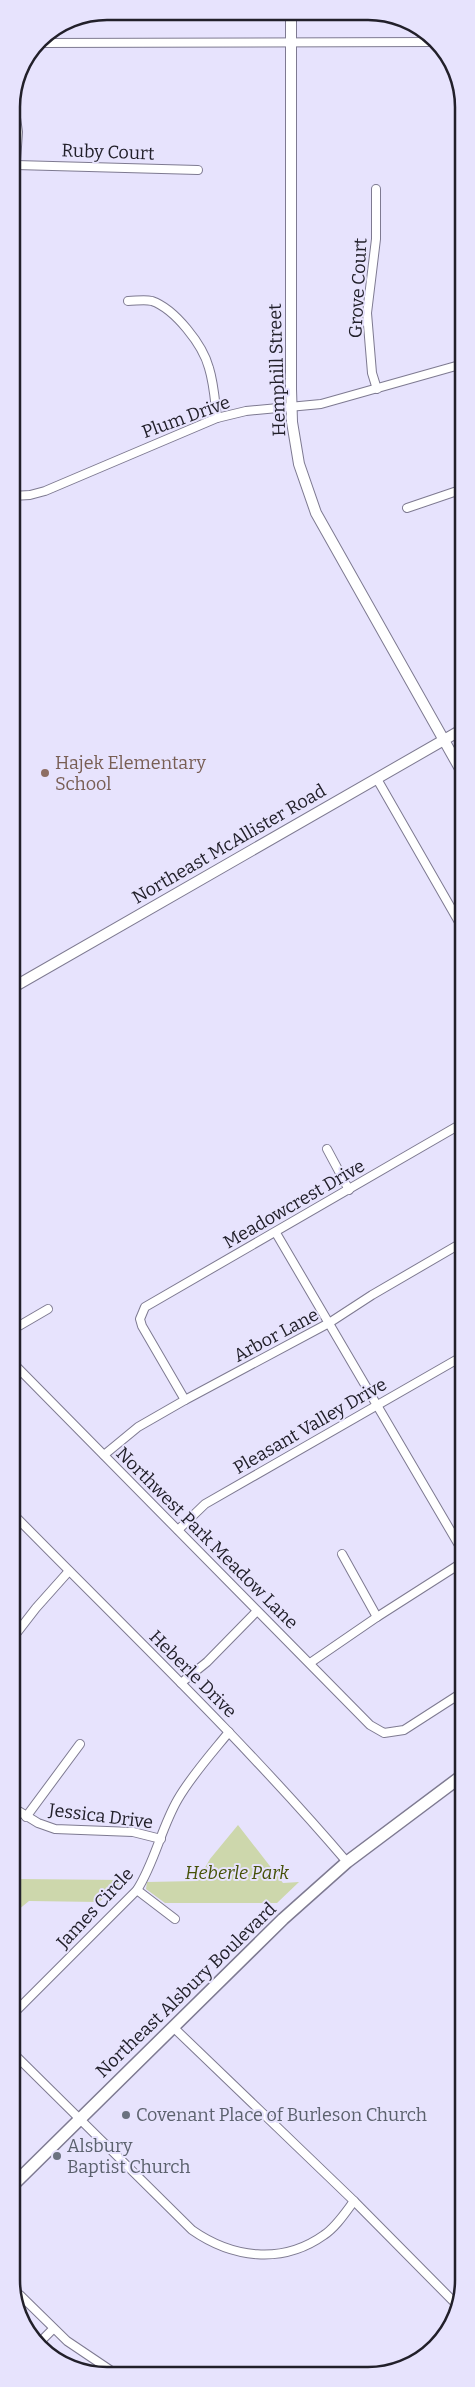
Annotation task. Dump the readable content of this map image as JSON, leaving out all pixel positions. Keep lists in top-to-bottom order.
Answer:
{
  "streets": {
    "main road": ["Northeast Alsbury Boulevard"],
    "street": [
      "Ruby Court",
      "Grove Court",
      "Hemphill Street",
      "Plum Drive",
      "Northeast McAllister Road",
      "Meadowcrest Drive",
      "Arbor Lane",
      "Pleasant Valley Drive",
      "Northwest Park Meadow Lane",
      "Heberle Drive",
      "Jessica Drive",
      "James Circle"
    ]
  },
  "crossings": [
    ["Grove Court", "Plum Drive"],
    ["Hemphill Street", "Plum Drive"],
    ["Hemphill Street", "Northeast McAllister Road"],
    ["Meadowcrest Drive", "Arbor Lane"],
    ["Arbor Lane", "Northwest Park Meadow Lane"],
    ["Pleasant Valley Drive", "Northwest Park Meadow Lane"],
    ["Heberle Drive", "James Circle"],
    ["Heberle Drive", "Northeast Alsbury Boulevard"],
    ["Jessica Drive", "James Circle"]
  ],
  "parks": ["Heberle Park"],
  "places": ["Hajek Elementary School", "Covenant Place of Burleson Church", "Alsbury Baptist Church"]
}
